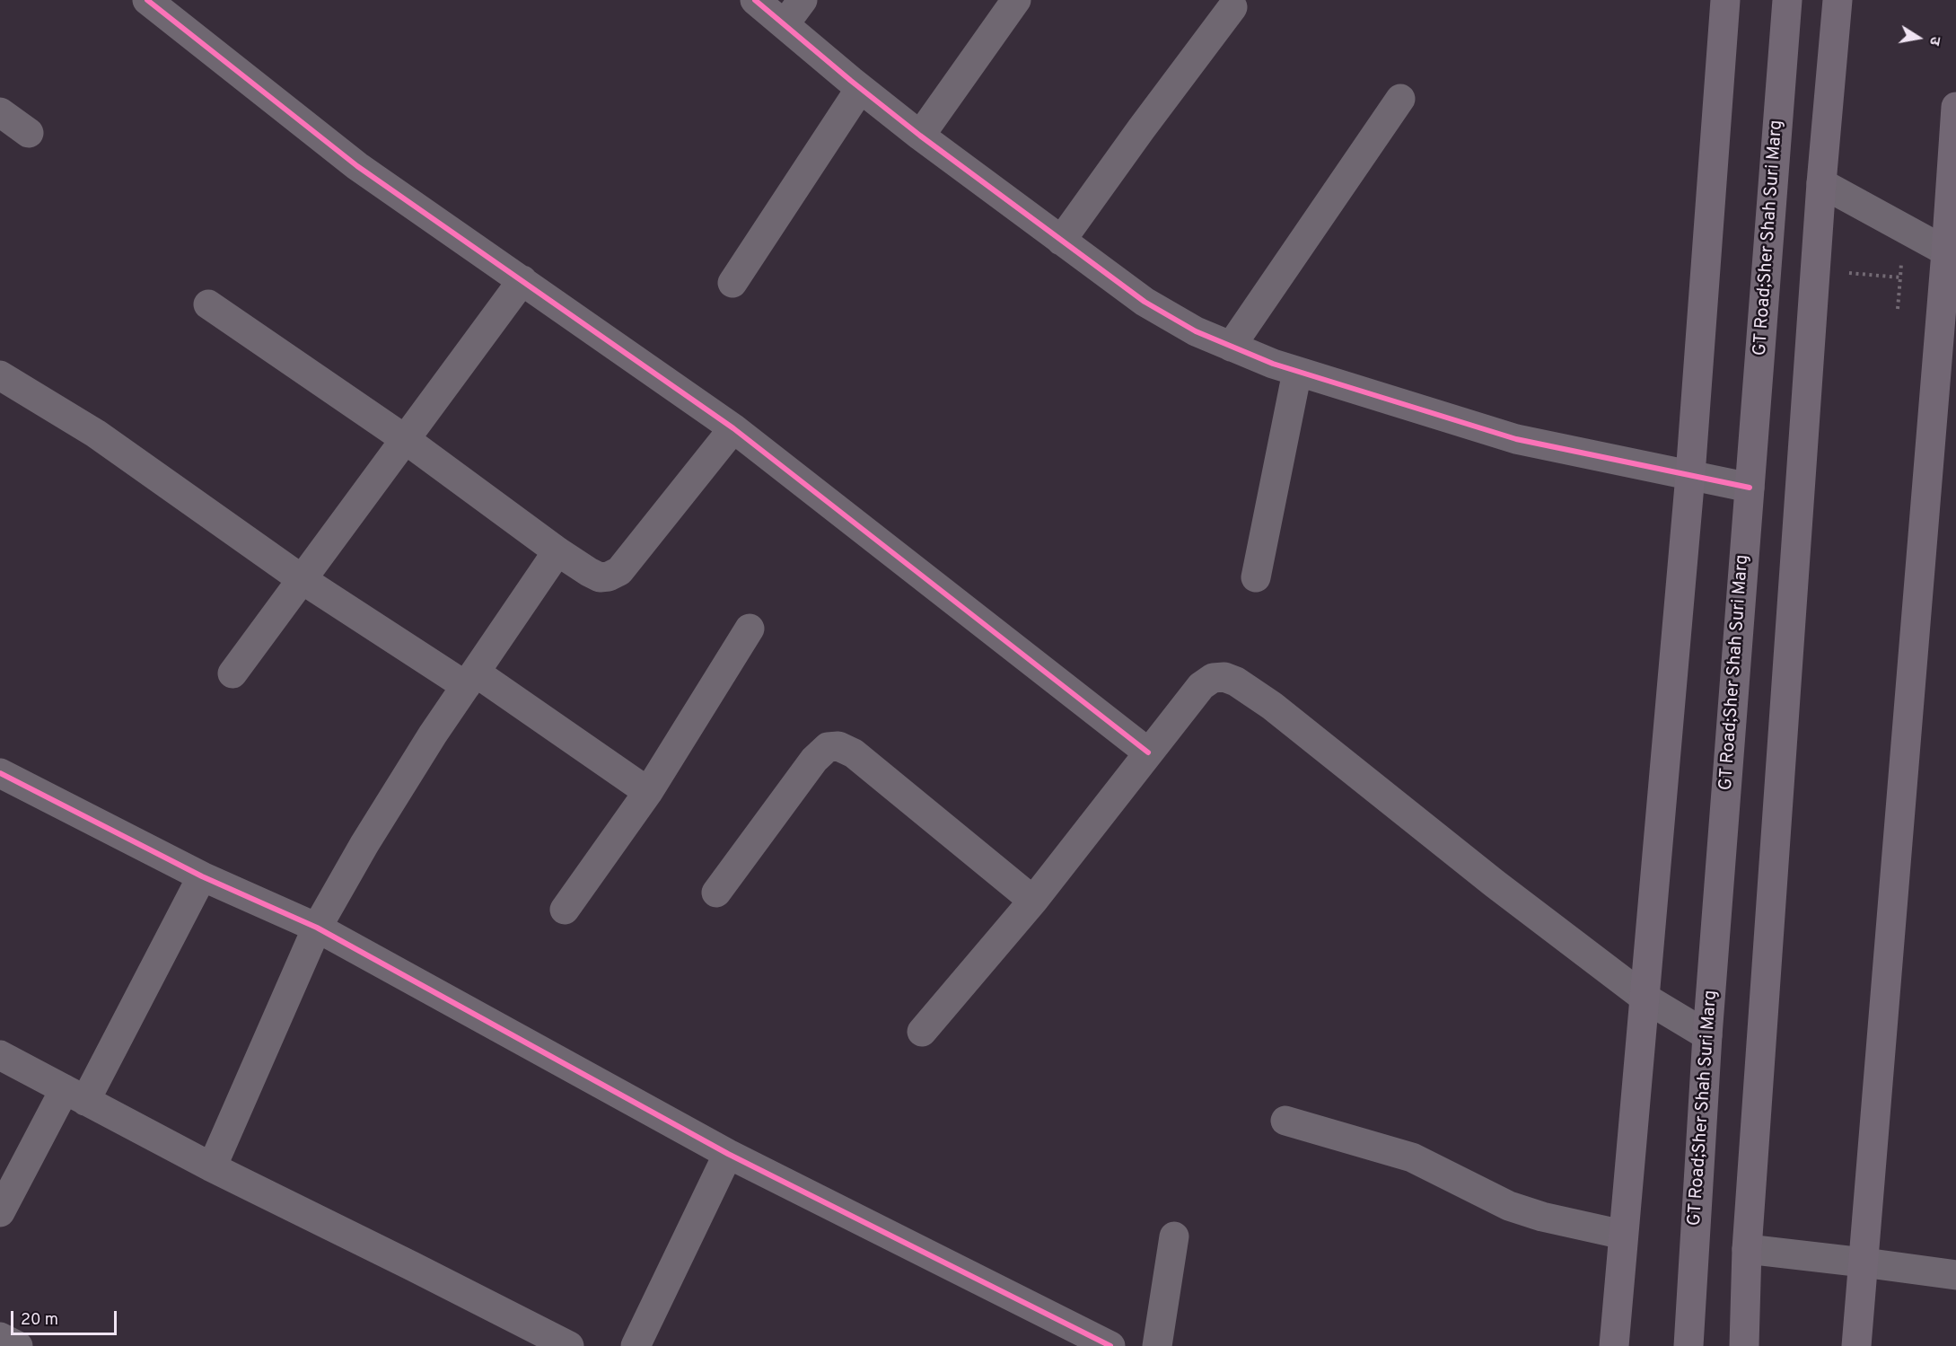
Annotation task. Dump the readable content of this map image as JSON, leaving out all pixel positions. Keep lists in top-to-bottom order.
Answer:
{
  "streets": {
    "main road": ["GT Road;Sher Shah Suri Marg"]
  },
  "scale_bar": "20 m",
  "north": "right"
}
